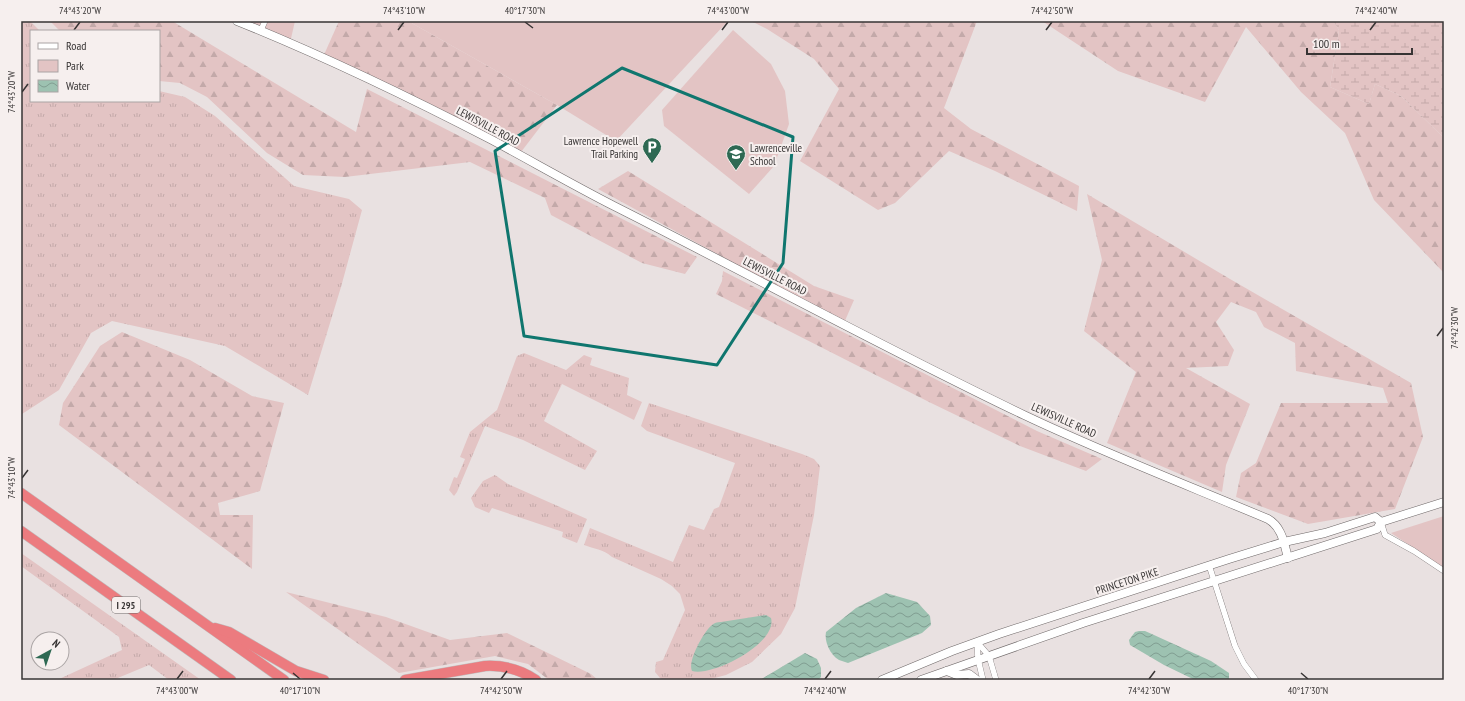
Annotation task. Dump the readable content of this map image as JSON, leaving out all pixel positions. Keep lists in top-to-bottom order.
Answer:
{
  "streets": {
    "highway": ["I 295"],
    "street": ["LEWISVILLE ROAD", "PRINCETON PIKE"]
  },
  "crossings": [
    ["LEWISVILLE ROAD", "PRINCETON PIKE"]
  ],
  "places": {
    "parking": ["Lawrence Hopewell Trail Parking"],
    "school or university": ["Lawrenceville School"]
  },
  "legend": ["Road", "Park", "Water"],
  "scale_bar": "100 m",
  "north": "top right",
  "coordinates": [
    "74°43'20\"W",
    "74°43'10\"W",
    "40°17'30\"N",
    "74°43'00\"W",
    "74°42'50\"W",
    "74°42'40\"W",
    "74°42'30\"W",
    "40°17'10\"N"
  ]
}
